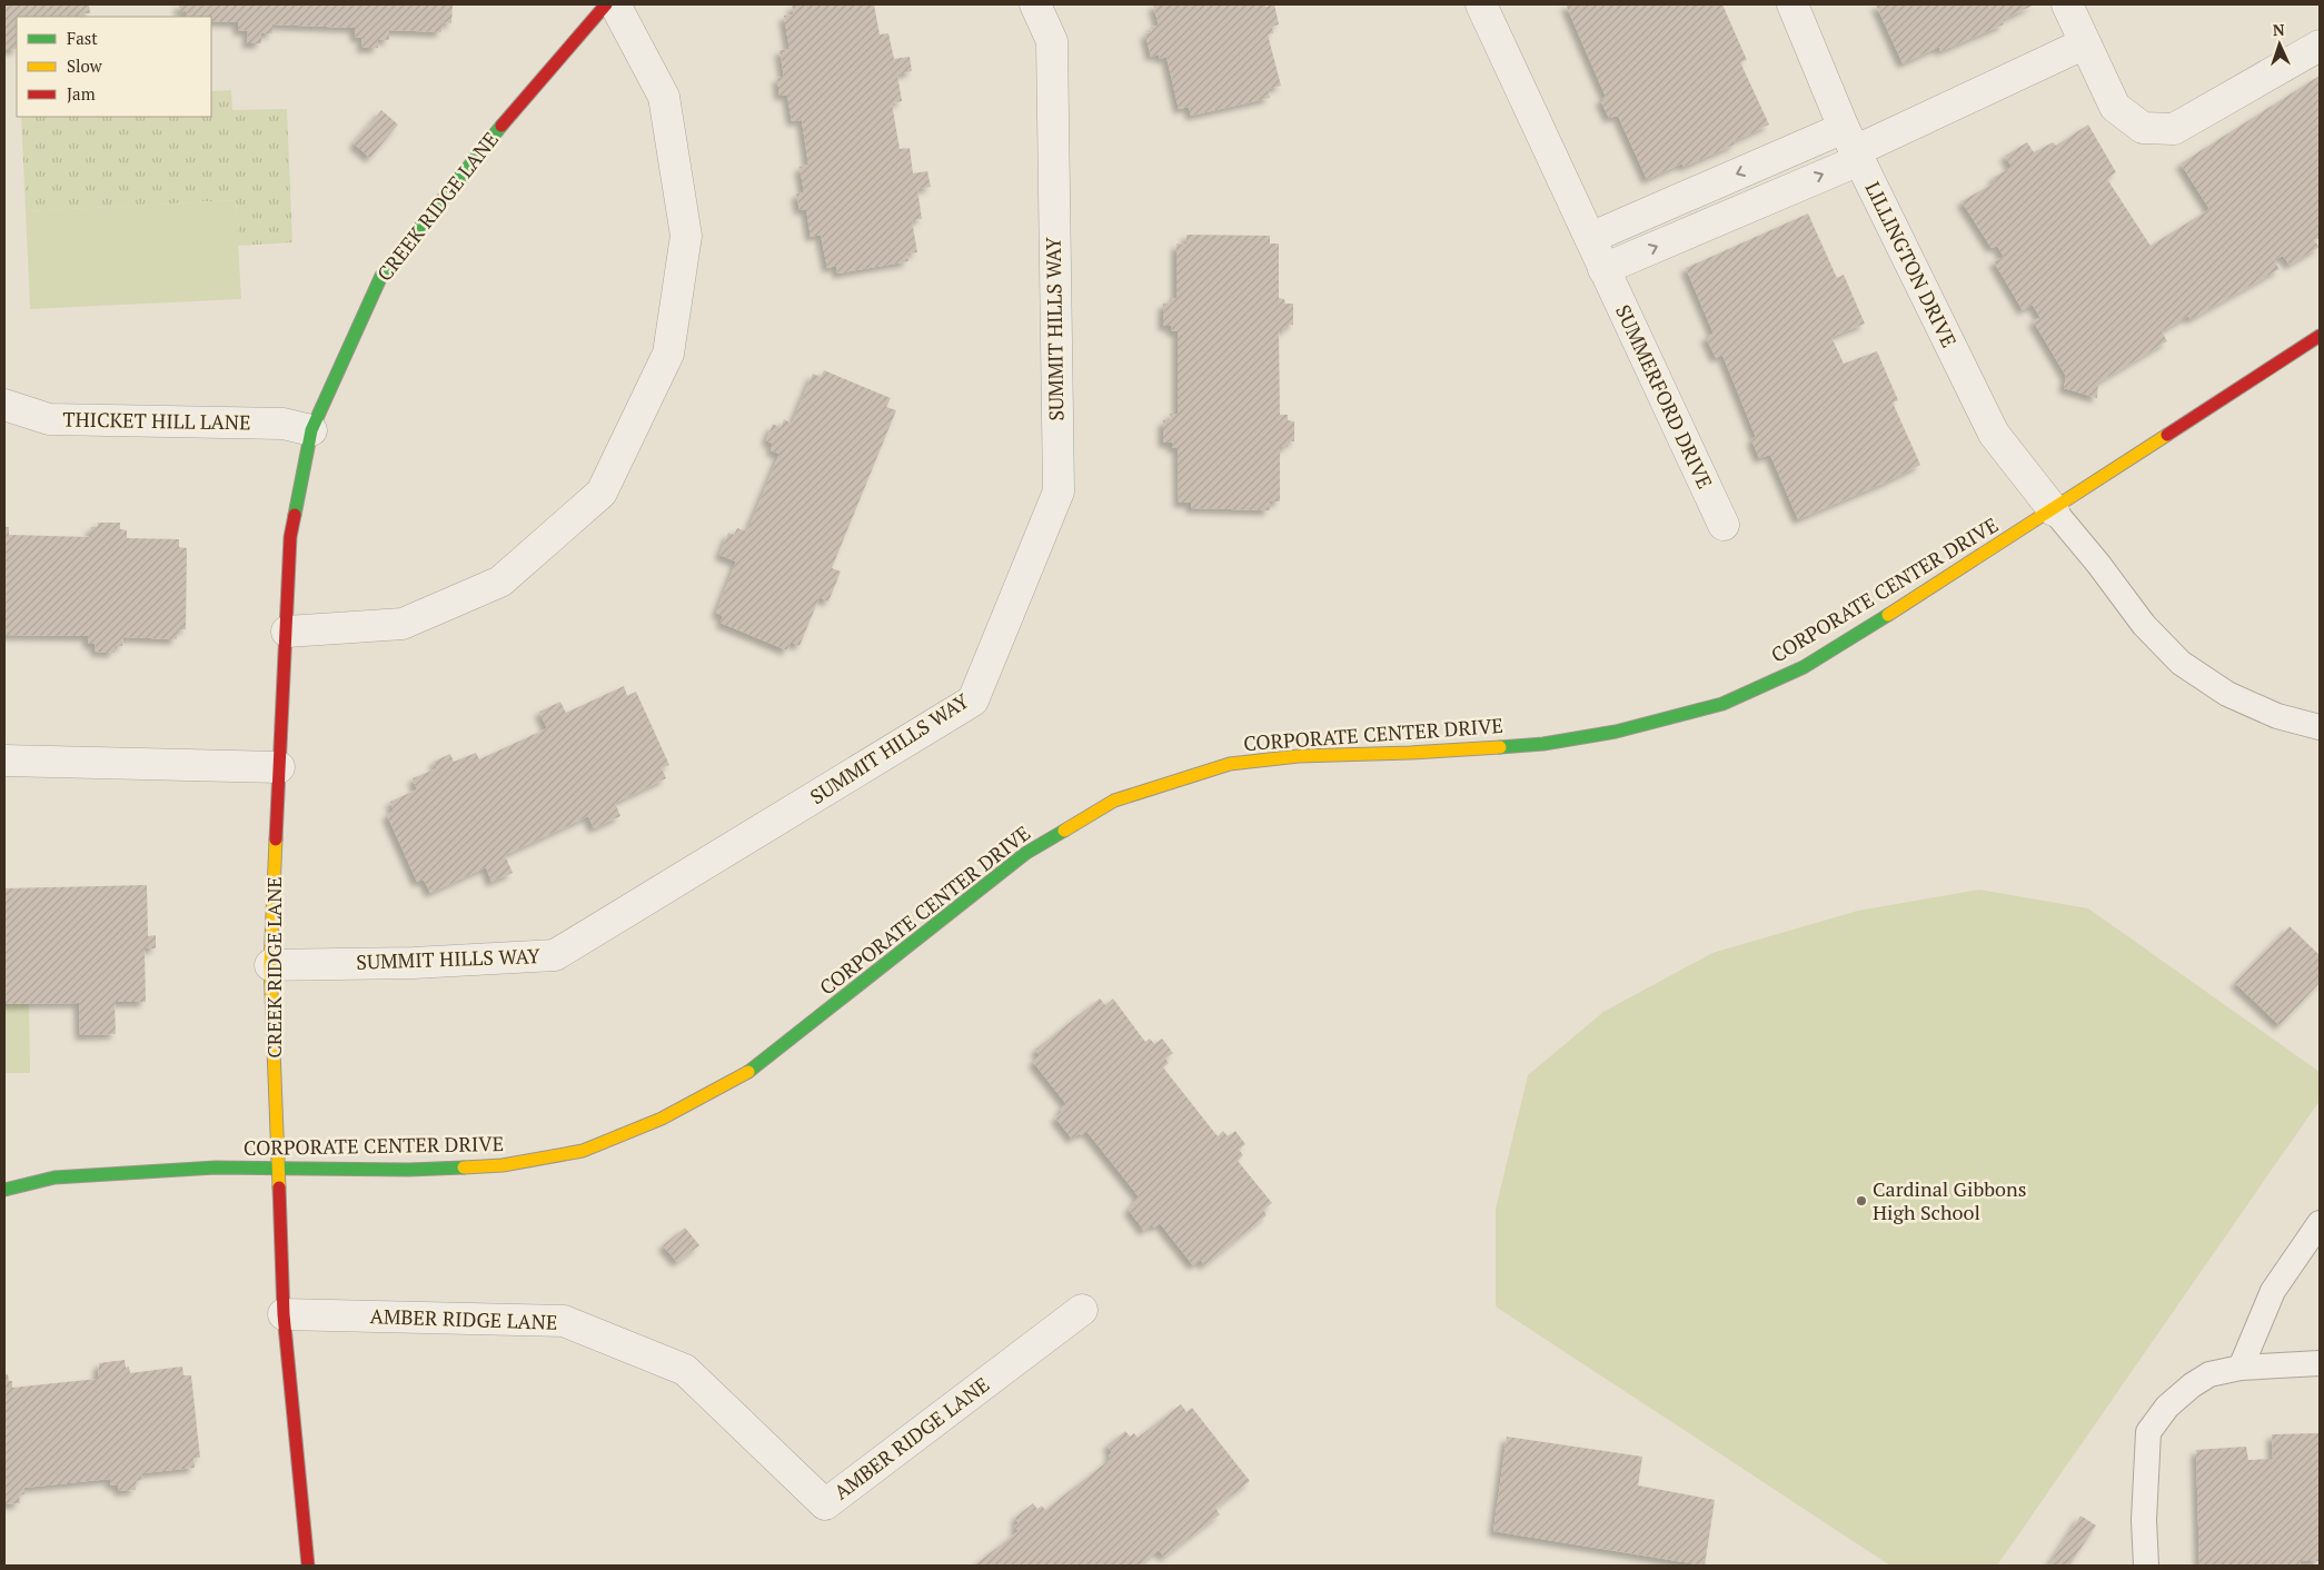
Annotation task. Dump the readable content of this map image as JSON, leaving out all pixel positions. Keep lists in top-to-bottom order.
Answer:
{
  "streets": {
    "street": [
      "CREEK RIDGE LANE",
      "LILLINGTON DRIVE",
      "SUMMIT HILLS WAY",
      "SUMMERFORD DRIVE",
      "THICKET HILL LANE",
      "CORPORATE CENTER DRIVE",
      "AMBER RIDGE LANE"
    ]
  },
  "crossings": [
    ["CREEK RIDGE LANE", "SUMMIT HILLS WAY"],
    ["CREEK RIDGE LANE", "THICKET HILL LANE"],
    ["CREEK RIDGE LANE", "CORPORATE CENTER DRIVE"],
    ["LILLINGTON DRIVE", "CORPORATE CENTER DRIVE"]
  ],
  "places": ["Cardinal Gibbons High School"],
  "legend": ["Fast", "Slow", "Jam"],
  "north": "top"
}
